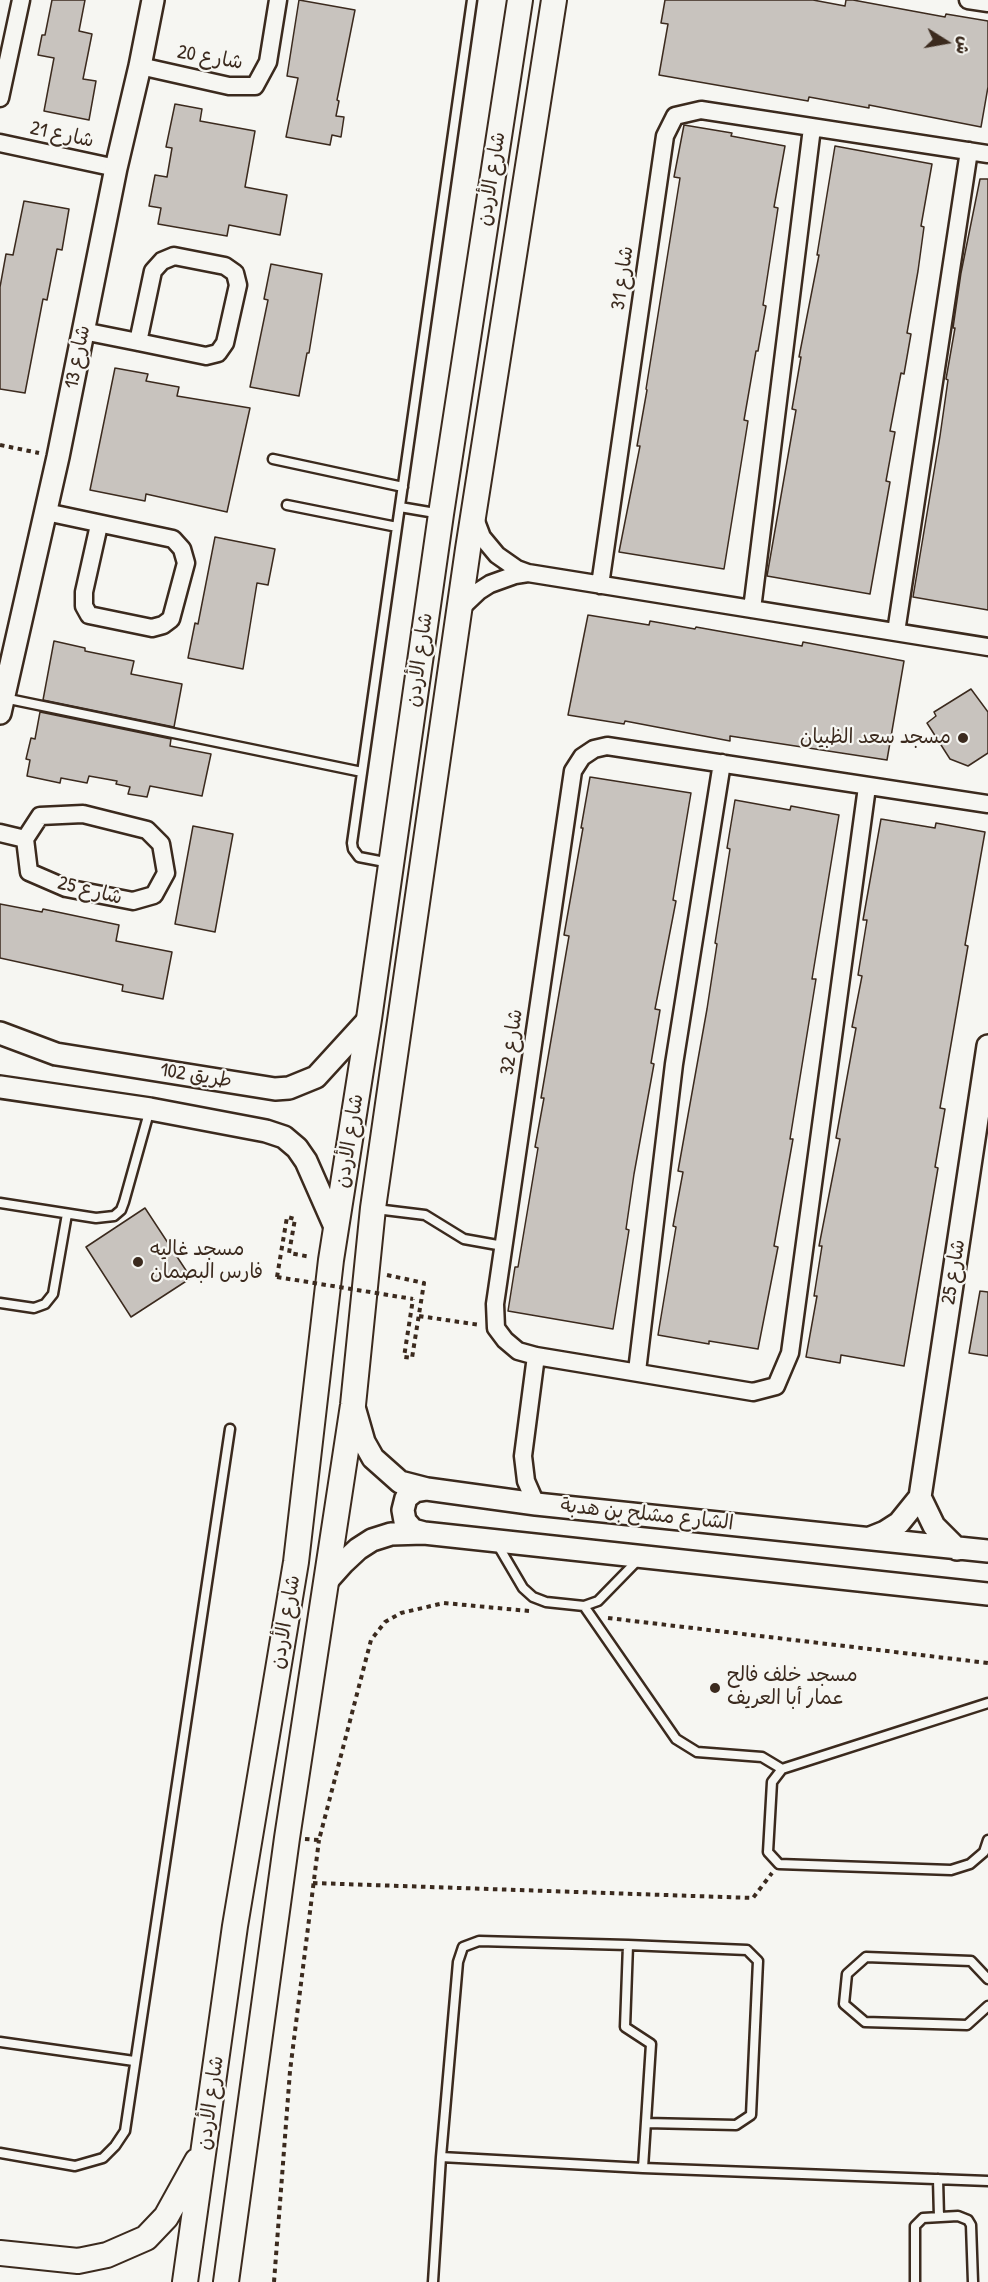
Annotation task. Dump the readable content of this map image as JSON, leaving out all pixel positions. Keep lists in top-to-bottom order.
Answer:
{
  "streets": {
    "main road": ["شارع الأردن"],
    "street": [
      "شارع 20",
      "شارع 21",
      "شارع 31",
      "شارع 13",
      "شارع 25",
      "شارع 32",
      "طريق 102",
      "الشارع مشلح بن هدبة"
    ]
  },
  "crossings": [
    ["شارع 20", "شارع 13"],
    ["شارع 21", "شارع 13"],
    ["شارع الأردن", "طريق 102"],
    ["شارع الأردن", "الشارع مشلح بن هدبة"]
  ],
  "places": ["مسجد سعد الظبيان", "مسجد غاليه فارس البصمان", "مسجد خلف فالح عمار أبا العريف"],
  "north": "right"
}
